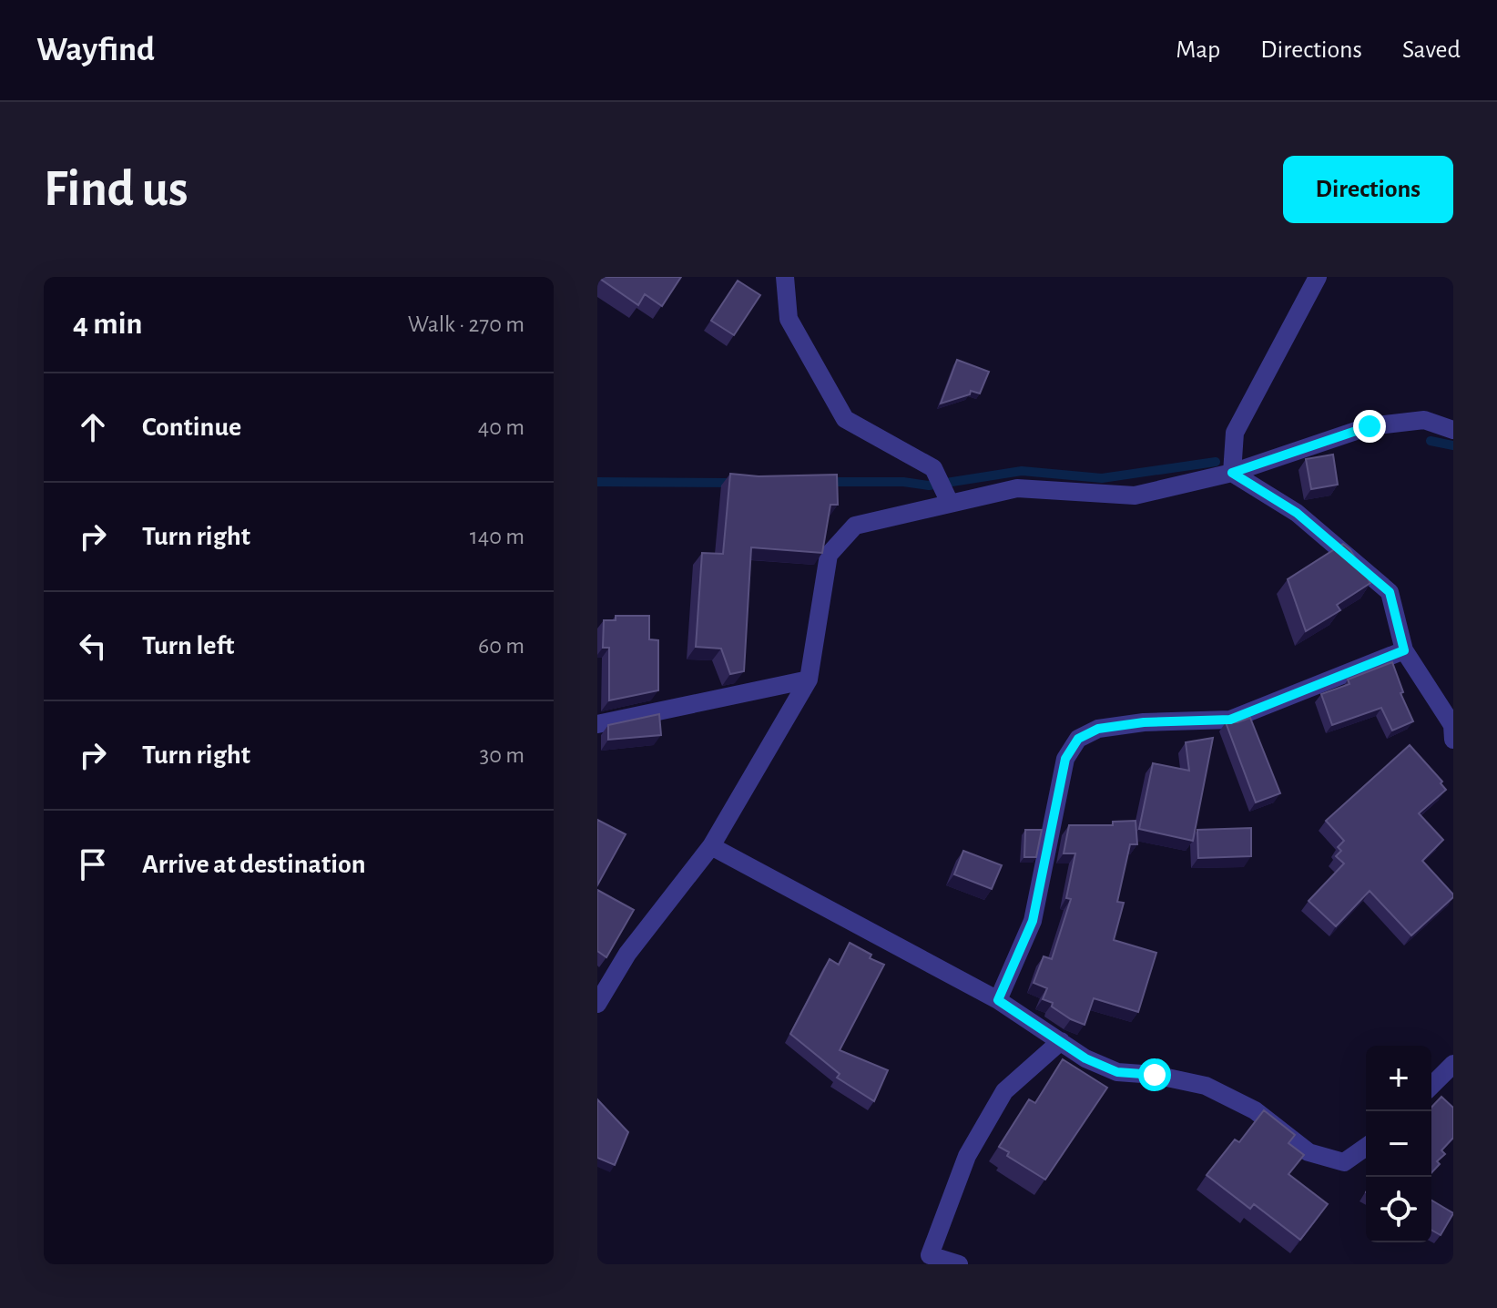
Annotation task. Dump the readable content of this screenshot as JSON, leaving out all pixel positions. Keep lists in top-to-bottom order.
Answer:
{
  "page": {
    "header": "Wayfind",
    "nav": ["Map", "Directions", "Saved"],
    "buttons": "Directions",
    "title": "Find us",
    "heading": ["4 min", "Walk · 270 m"],
    "list": [
      ["Continue", "40 m"],
      ["Turn right", "140 m"],
      ["Turn left", "60 m"],
      ["Turn right", "30 m"],
      "Arrive at destination"
    ],
    "map_buttons": ["+", "−"]
  }
}
